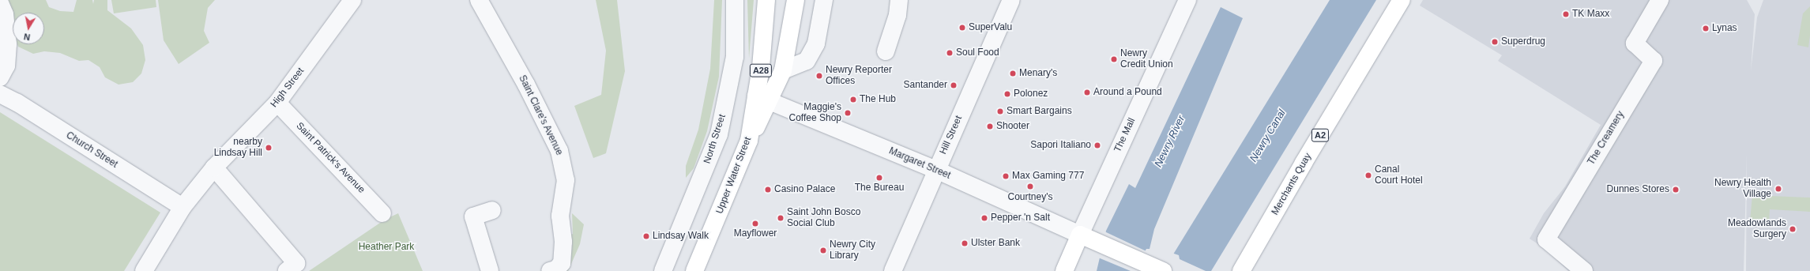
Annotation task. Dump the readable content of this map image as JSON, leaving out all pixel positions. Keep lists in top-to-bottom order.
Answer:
{
  "streets": {
    "main road": [
      "A28",
      "The Mall",
      "A2",
      "Upper Water Street",
      "Merchants Quay"
    ],
    "street": [
      "High Street",
      "Saint Clare's Avenue",
      "Hill Street",
      "The Creamery",
      "North Street",
      "Church Street",
      "Saint Patrick's Avenue",
      "Margaret Street"
    ]
  },
  "crossings": [
    ["A28", "Margaret Street"],
    ["A28", "Upper Water Street"],
    ["High Street", "Church Street"],
    ["High Street", "Saint Patrick's Avenue"],
    ["Hill Street", "Margaret Street"],
    ["The Mall", "Margaret Street"],
    ["Margaret Street", "Upper Water Street"]
  ],
  "water": ["Newry Canal", "Newry River"],
  "parks": ["Heather Park"],
  "places": [
    "TK Maxx",
    "SuperValu",
    "Lynas",
    "Superdrug",
    "Soul Food",
    "Newry Credit Union",
    "Menary's",
    "Newry Reporter Offices",
    "Santander",
    "Around a Pound",
    "Polonez",
    "The Hub",
    "Smart Bargains",
    "Maggie's Coffee Shop",
    "Shooter",
    "Sapori Italiano",
    "nearby Lindsay Hill",
    "Canal Court Hotel",
    "Max Gaming 777",
    "The Bureau",
    "Courtney's",
    "Newry Health Village",
    "Casino Palace",
    "Dunnes Stores",
    "Saint John Bosco Social Club",
    "Pepper 'n Salt",
    "Mayflower",
    "Meadowlands Surgery",
    "Lindsay Walk",
    "Ulster Bank",
    "Newry City Library"
  ],
  "north": "bottom"
}
